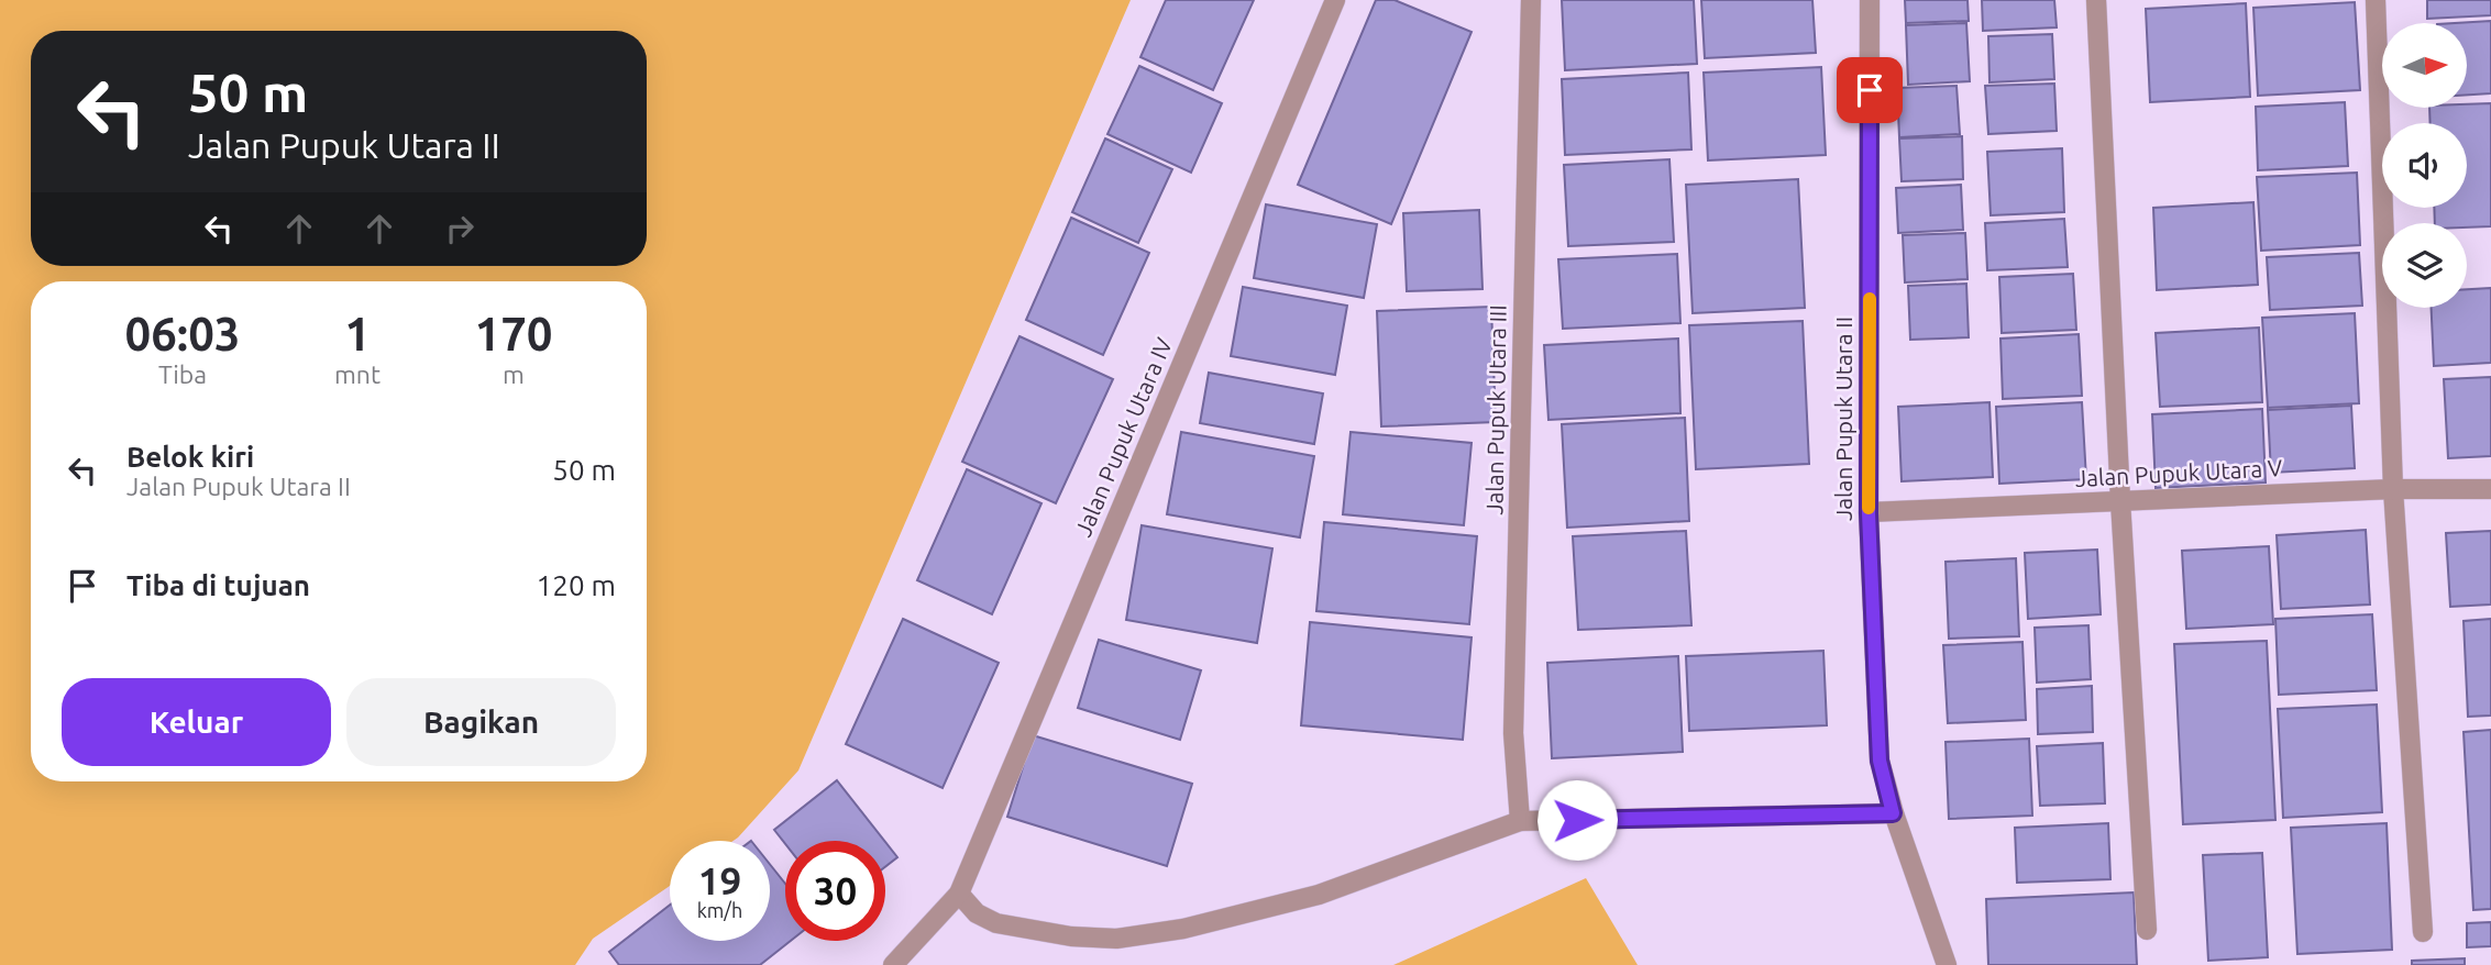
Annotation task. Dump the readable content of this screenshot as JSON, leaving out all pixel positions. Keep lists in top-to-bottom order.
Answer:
{
  "streets": {
    "street": [
      "Jalan Pupuk Utara III",
      "Jalan Pupuk Utara II",
      "Jalan Pupuk Utara IV",
      "Jalan Pupuk Utara V"
    ]
  },
  "crossings": [
    ["Jalan Pupuk Utara II", "Jalan Pupuk Utara V"]
  ],
  "north": "right",
  "page": {
    "turn": ["50 m", "Jalan Pupuk Utara II"],
    "eta": [
      "06:03",
      "Tiba",
      "1",
      "mnt",
      "170",
      "m"
    ],
    "list": [
      {
        "name": "Belok kiri",
        "note": "Jalan Pupuk Utara II",
        "value": "50 m"
      },
      {
        "name": "Tiba di tujuan",
        "value": "120 m"
      }
    ],
    "buttons": ["Keluar", "Bagikan"],
    "speed": "19 km/h",
    "limit": "30"
  }
}
